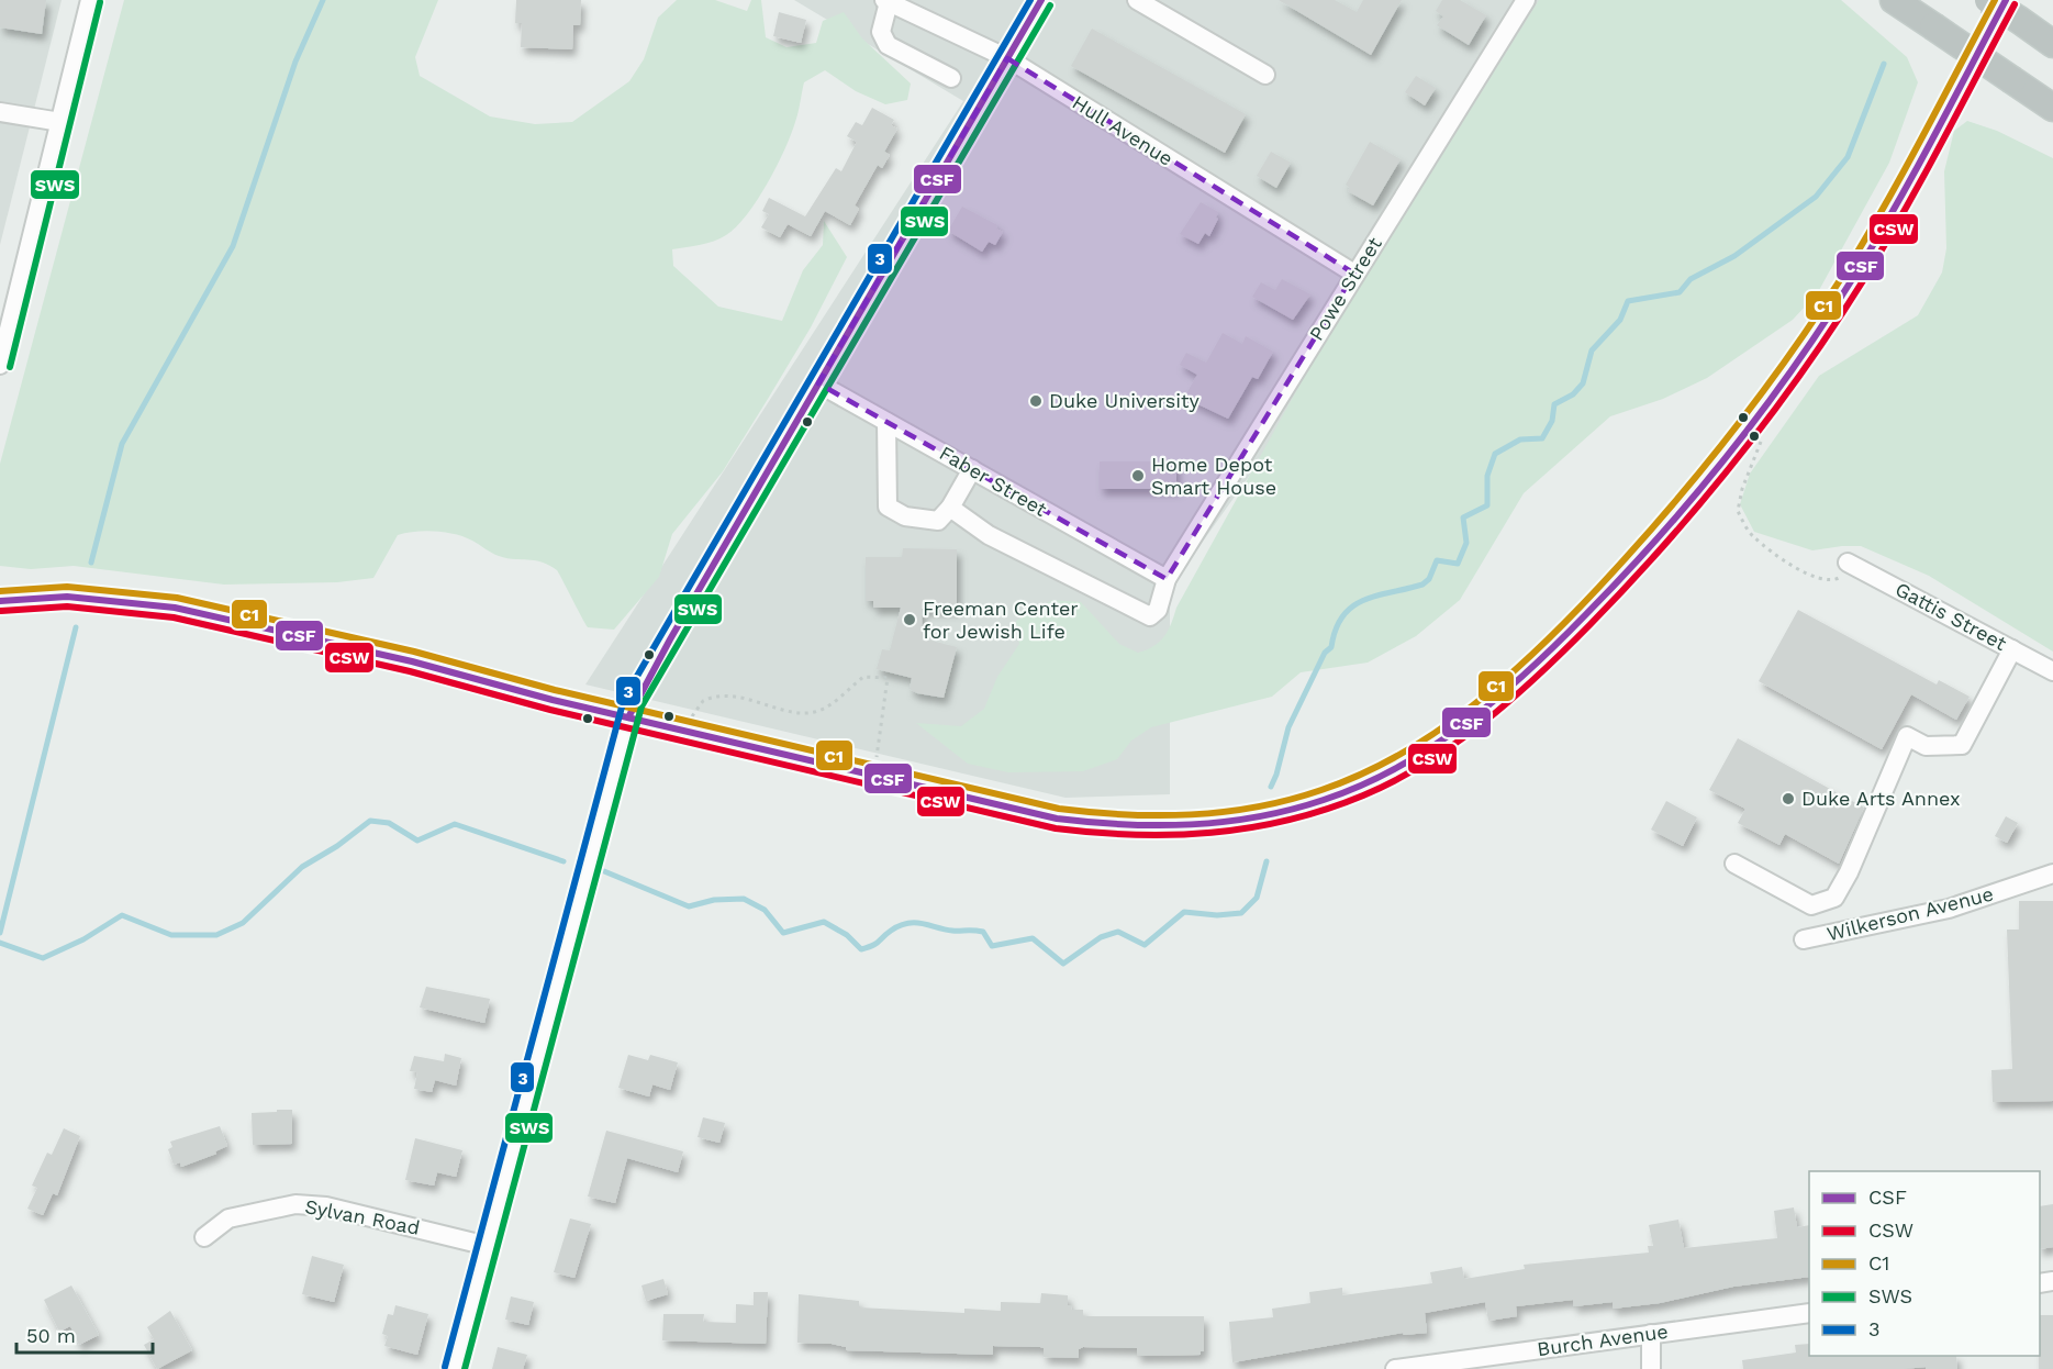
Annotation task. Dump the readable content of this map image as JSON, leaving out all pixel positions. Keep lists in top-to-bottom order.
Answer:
{
  "streets": {
    "street": [
      "Hull Avenue",
      "Powe Street",
      "Faber Street",
      "Gattis Street",
      "Wilkerson Avenue",
      "Sylvan Road",
      "Burch Avenue"
    ]
  },
  "crossings": [
    ["Hull Avenue", "Powe Street"],
    ["Powe Street", "Faber Street"]
  ],
  "places": [
    "Duke University",
    "Home Depot Smart House",
    "Freeman Center for Jewish Life",
    "Duke Arts Annex"
  ],
  "lines": [
    "transit line CSF",
    "transit line C1",
    "transit line 3",
    "transit line SWS",
    "transit line CSW"
  ],
  "legend": [
    "CSF",
    "CSW",
    "C1",
    "SWS",
    "3"
  ],
  "scale_bar": "50 m"
}
